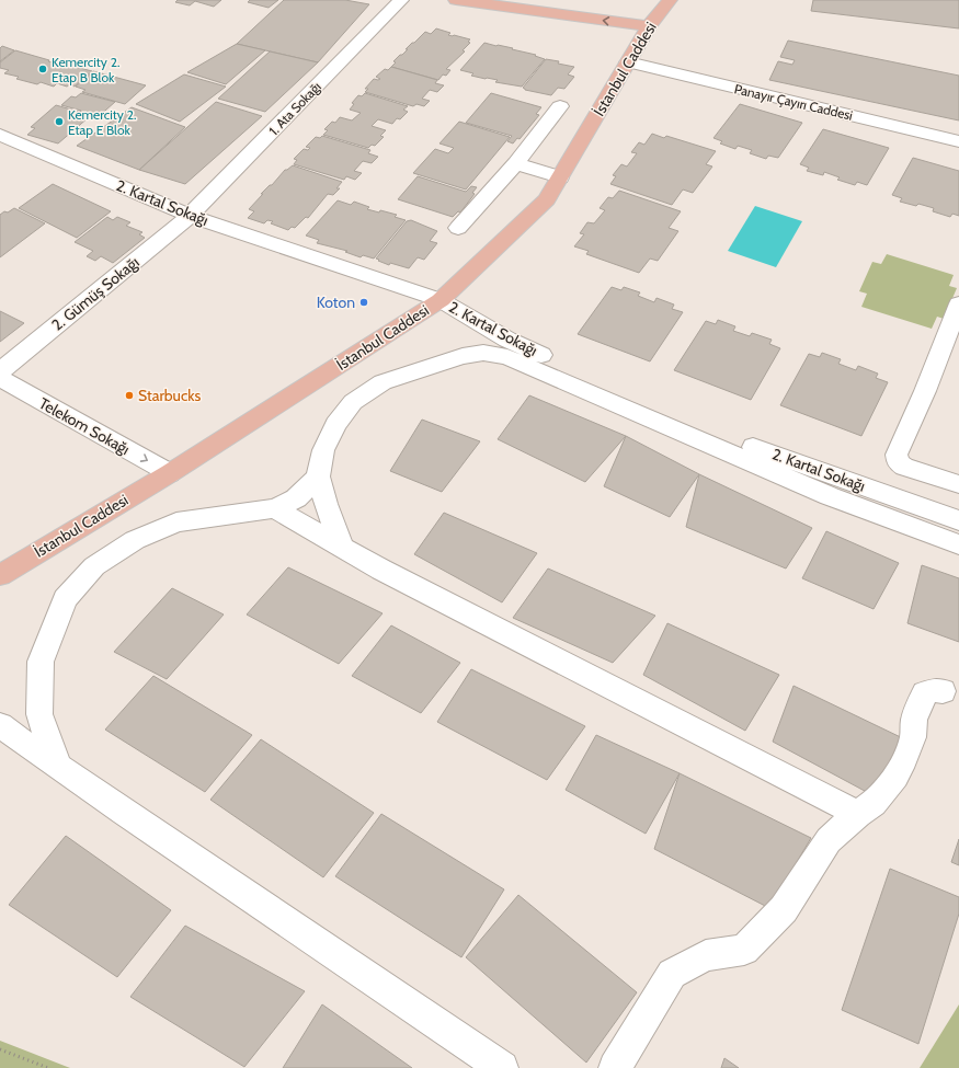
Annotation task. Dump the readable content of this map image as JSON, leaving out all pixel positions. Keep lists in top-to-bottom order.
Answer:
{
  "streets": {
    "main road": ["İstanbul Caddesi"],
    "street": [
      "Panayır Çayırı Caddesi",
      "1. Ata Sokağı",
      "2. Kartal Sokağı",
      "2. Gümüş Sokağı",
      "Telekom Sokağı"
    ]
  },
  "crossings": [
    ["İstanbul Caddesi", "Panayır Çayırı Caddesi"],
    ["İstanbul Caddesi", "2. Kartal Sokağı"],
    ["İstanbul Caddesi", "Telekom Sokağı"],
    ["1. Ata Sokağı", "2. Kartal Sokağı"],
    ["1. Ata Sokağı", "2. Gümüş Sokağı"],
    ["2. Kartal Sokağı", "2. Gümüş Sokağı"]
  ],
  "one_way": ["Telekom Sokağı"],
  "places": [
    "Kemercity 2. Etap B Blok",
    "Kemercity 2. Etap E Blok",
    "Koton",
    "Starbucks"
  ]
}
